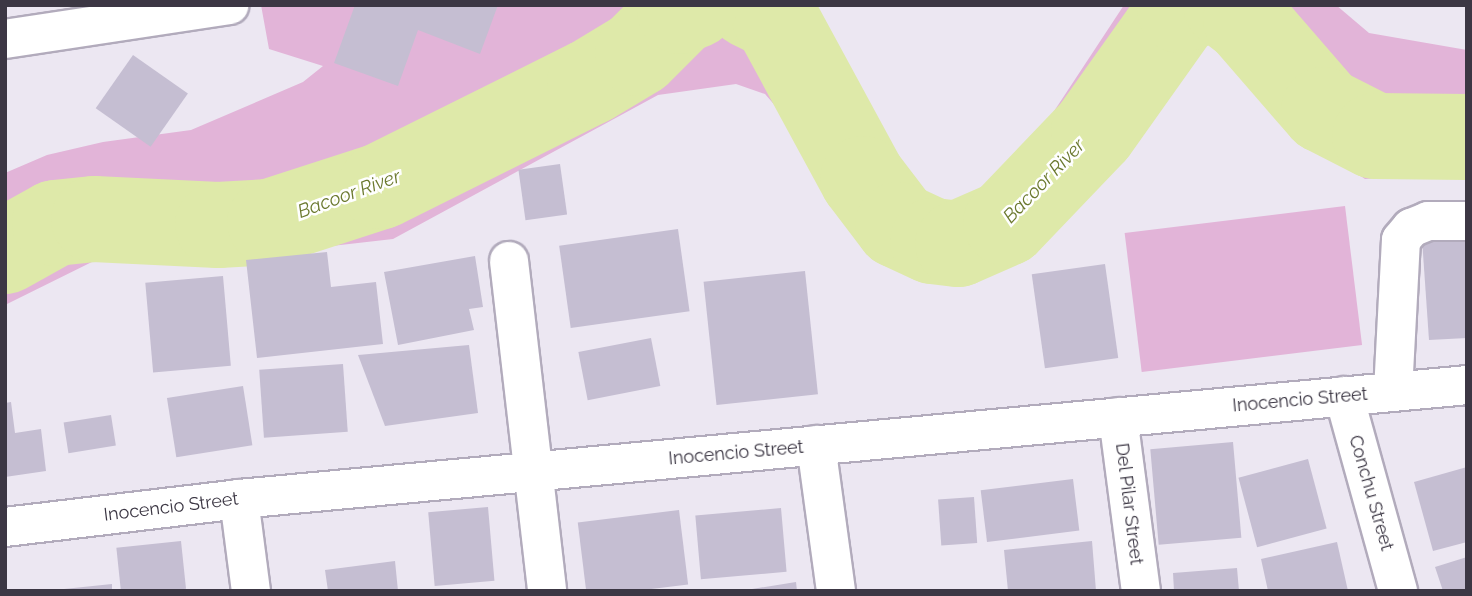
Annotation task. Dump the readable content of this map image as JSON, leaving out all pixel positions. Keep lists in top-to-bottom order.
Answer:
{
  "streets": {
    "street": ["Inocencio Street", "Conchu Street", "Del Pilar Street"]
  },
  "crossings": [
    ["Inocencio Street", "Conchu Street"],
    ["Inocencio Street", "Del Pilar Street"]
  ],
  "water": ["Bacoor River"]
}
